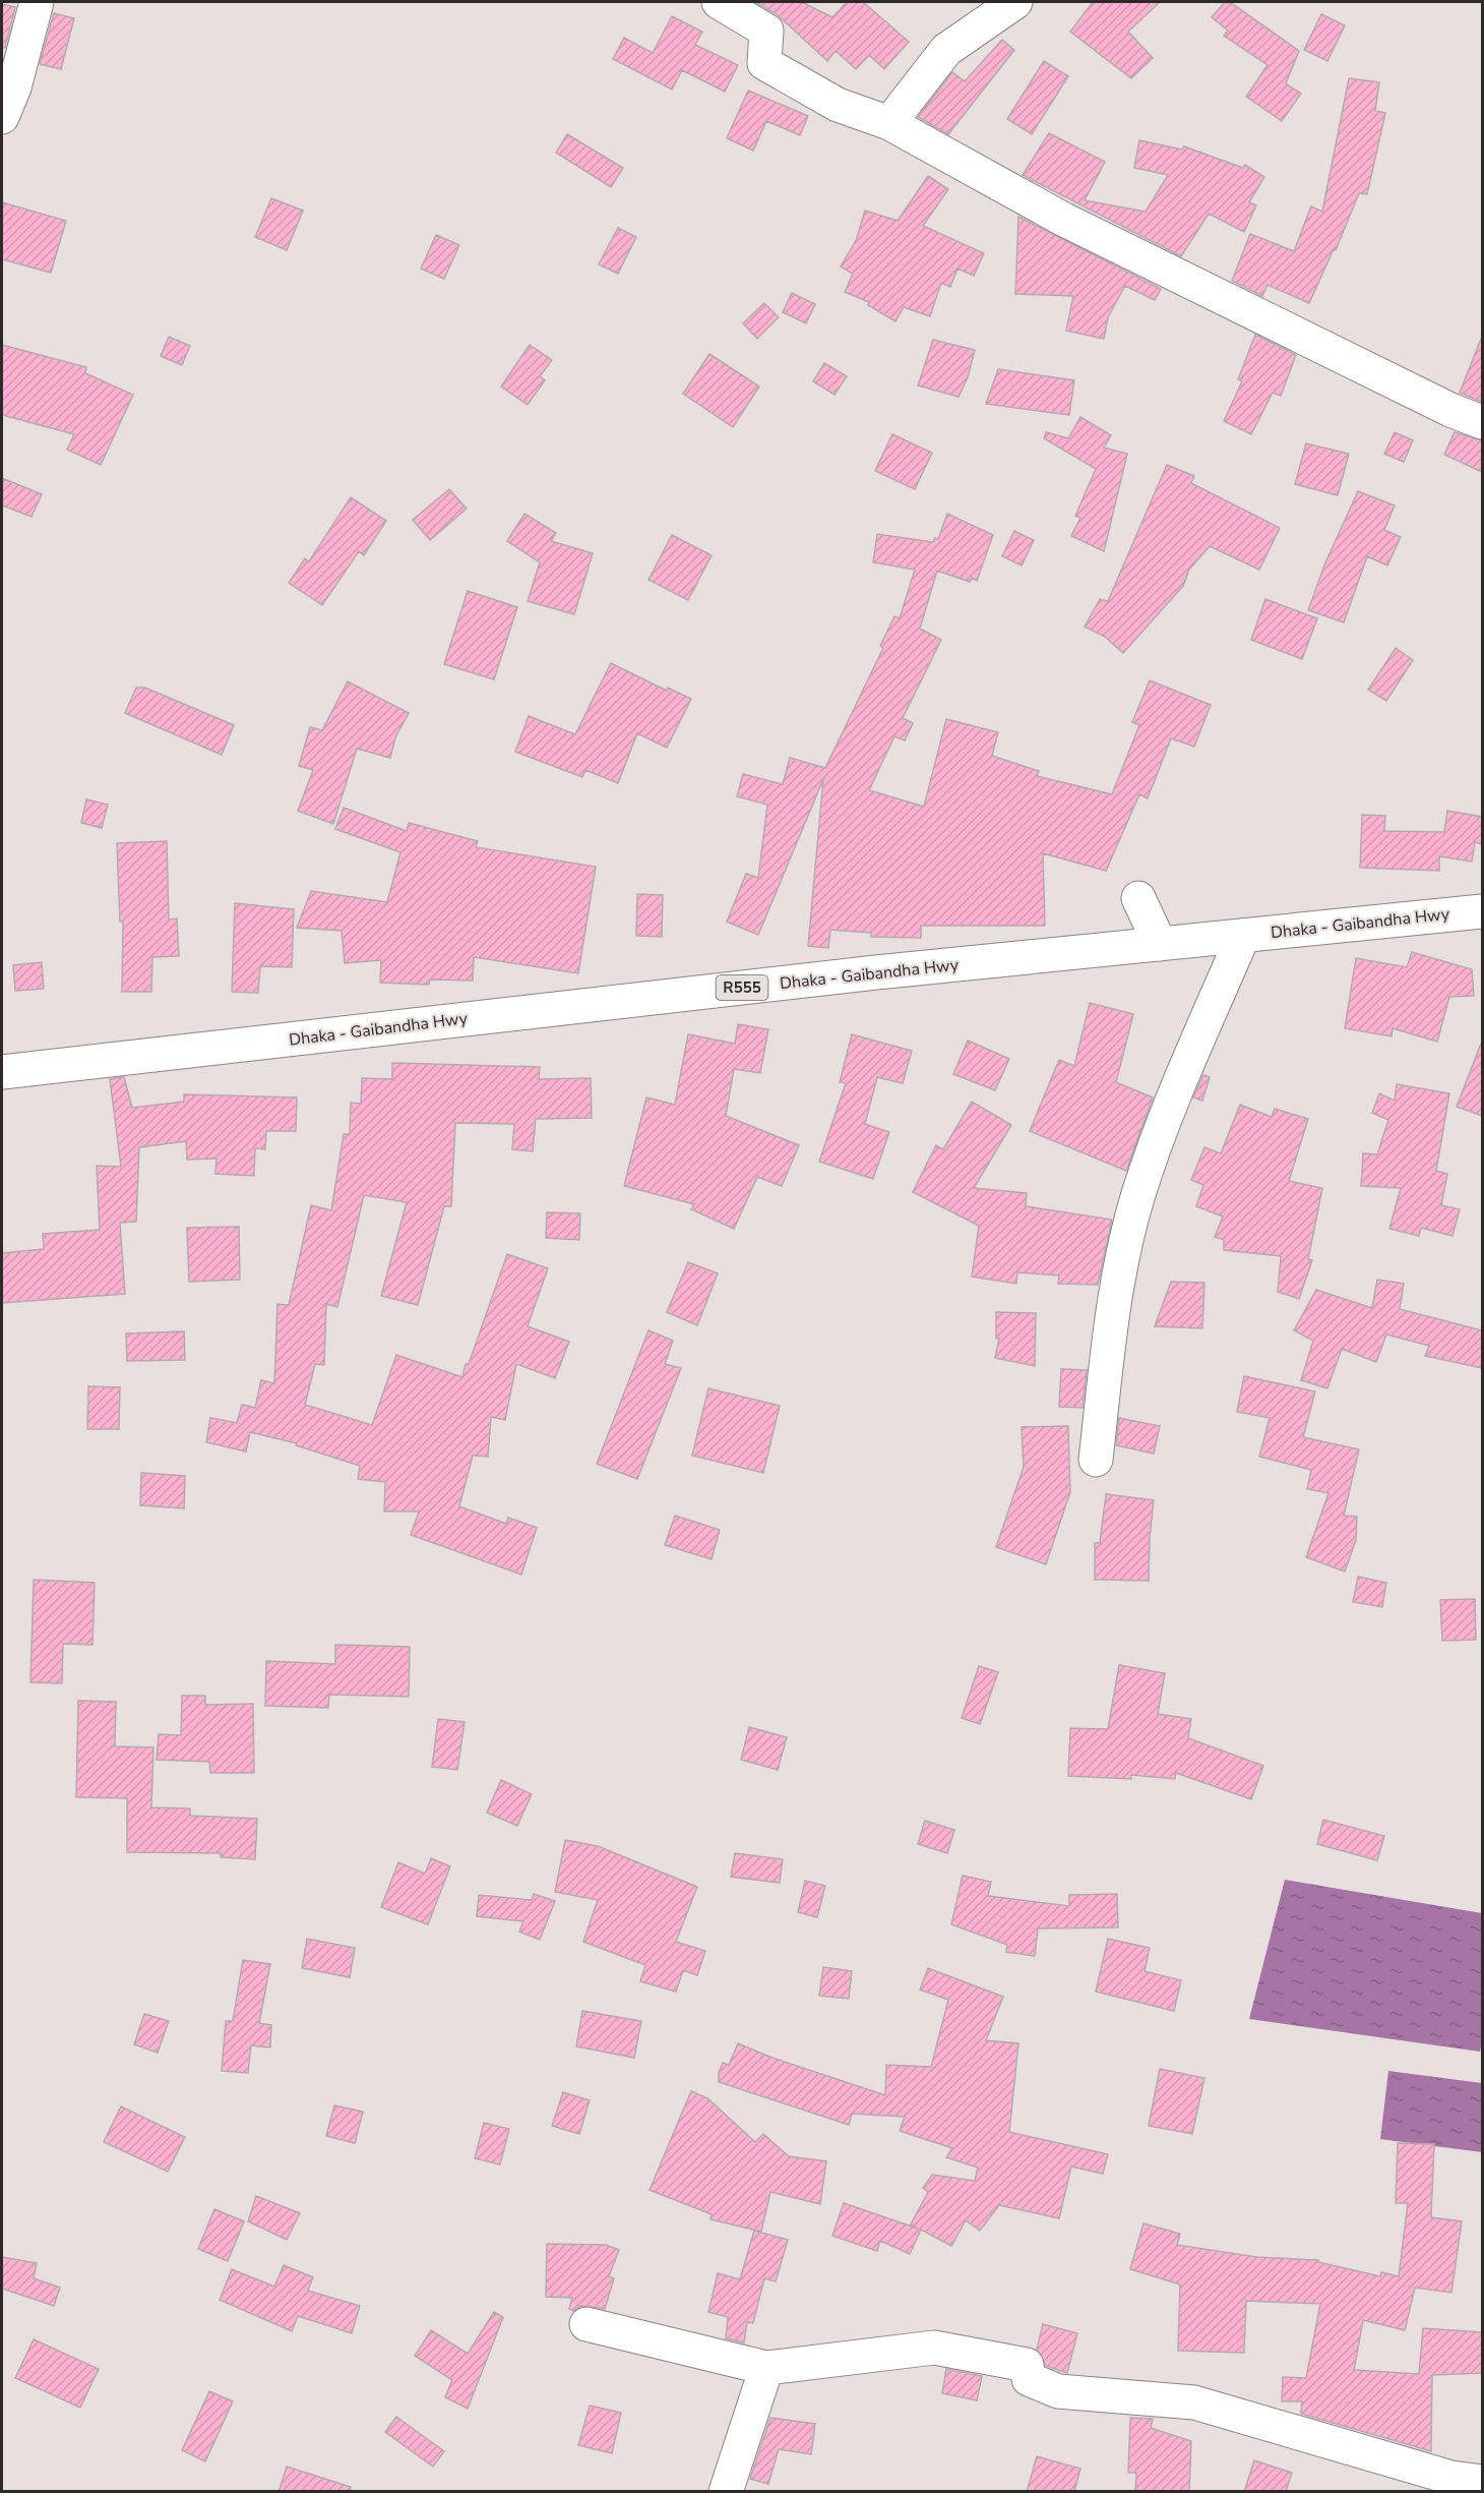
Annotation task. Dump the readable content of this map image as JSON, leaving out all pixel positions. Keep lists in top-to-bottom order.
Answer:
{
  "streets": {
    "street": ["Dhaka - Gaibandha Hwy", "R555"]
  }
}
